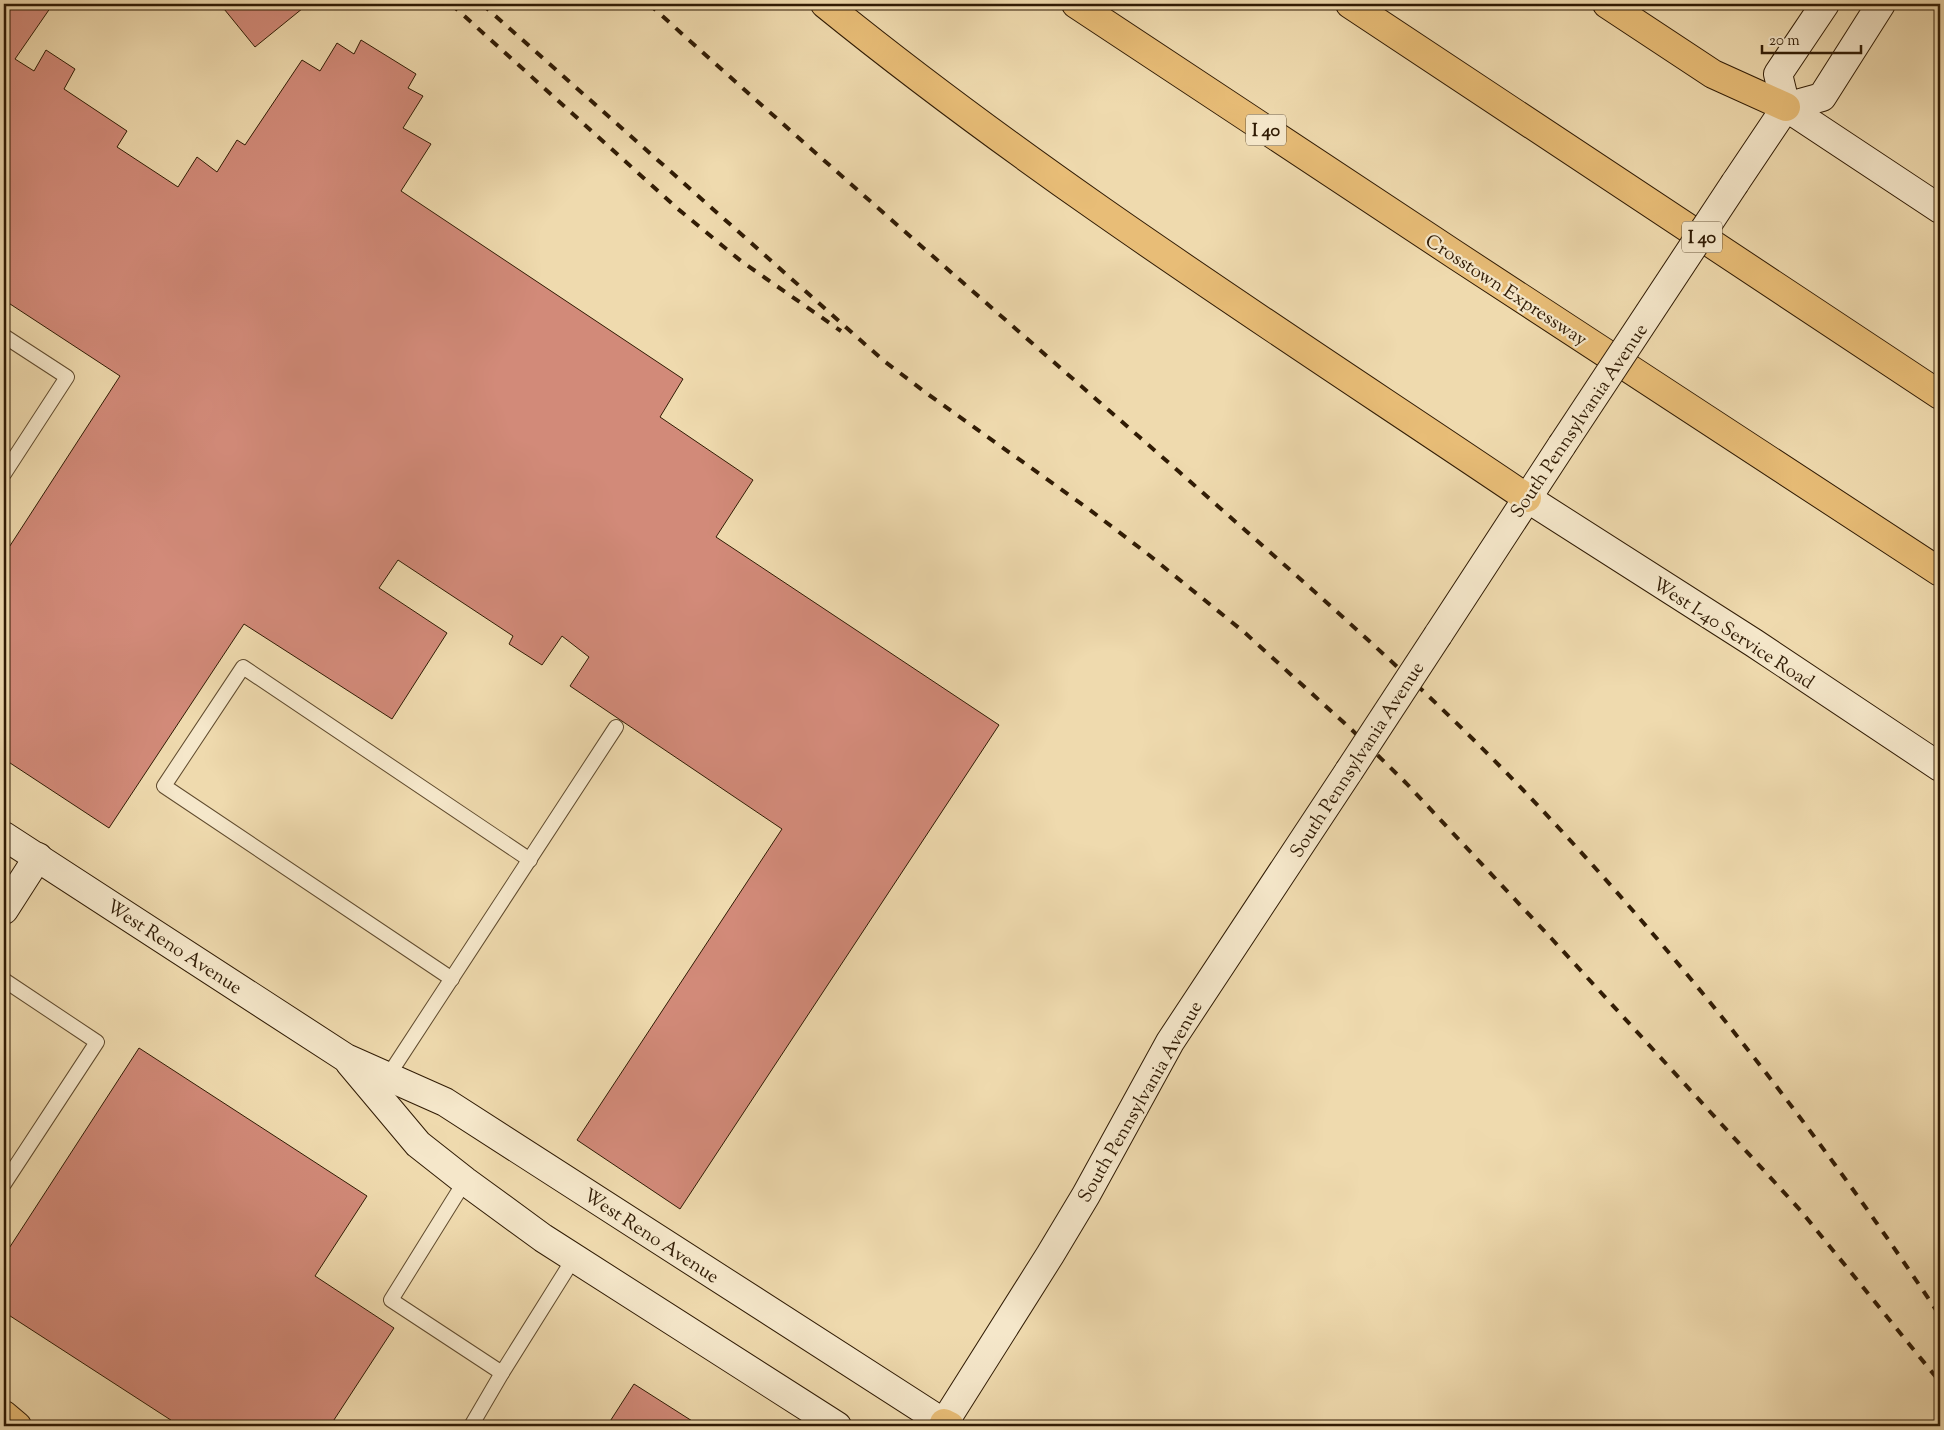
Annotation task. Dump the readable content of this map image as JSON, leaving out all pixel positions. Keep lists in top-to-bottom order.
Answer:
{
  "streets": {
    "main road": [
      "I 40",
      "Crosstown Expressway",
      "South Pennsylvania Avenue",
      "West I-40 Service Road",
      "West Reno Avenue"
    ]
  },
  "crossings": [
    ["South Pennsylvania Avenue", "West I-40 Service Road"],
    ["South Pennsylvania Avenue", "West Reno Avenue"]
  ],
  "scale_bar": "20 m"
}
